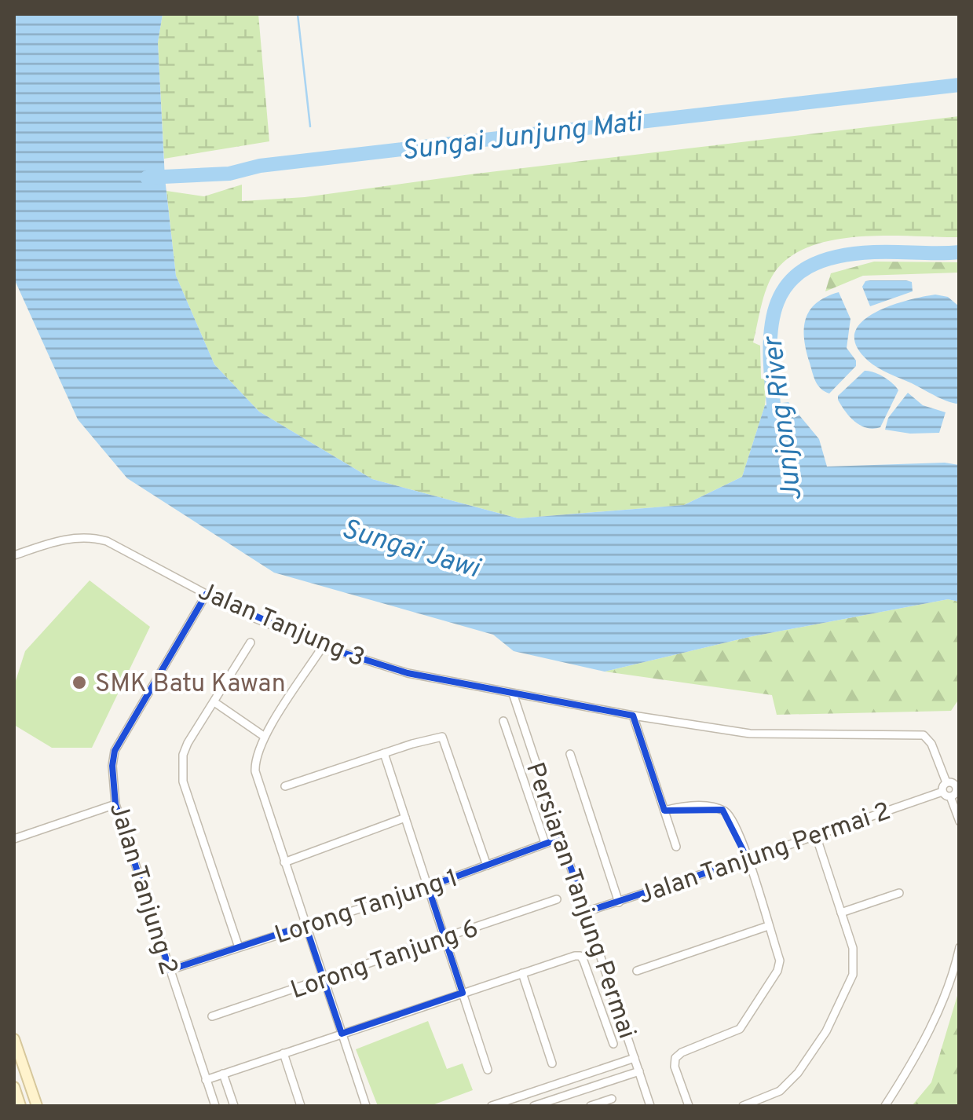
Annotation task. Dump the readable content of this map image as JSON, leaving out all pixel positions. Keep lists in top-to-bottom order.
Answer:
{
  "streets": {
    "street": [
      "Jalan Tanjung 3",
      "Jalan Tanjung Permai 2",
      "Jalan Tanjung 2",
      "Persiaran Tanjung Permai",
      "Lorong Tanjung 1",
      "Lorong Tanjung 6"
    ]
  },
  "crossings": [
    ["Jalan Tanjung 3", "Jalan Tanjung Permai 2"],
    ["Jalan Tanjung 3", "Jalan Tanjung 2"],
    ["Jalan Tanjung 3", "Persiaran Tanjung Permai"],
    ["Jalan Tanjung Permai 2", "Persiaran Tanjung Permai"],
    ["Jalan Tanjung 2", "Lorong Tanjung 1"],
    ["Persiaran Tanjung Permai", "Lorong Tanjung 1"]
  ],
  "water": ["Sungai Junjung Mati", "Junjong River", "Sungai Jawi"],
  "places": ["SMK Batu Kawan"]
}
